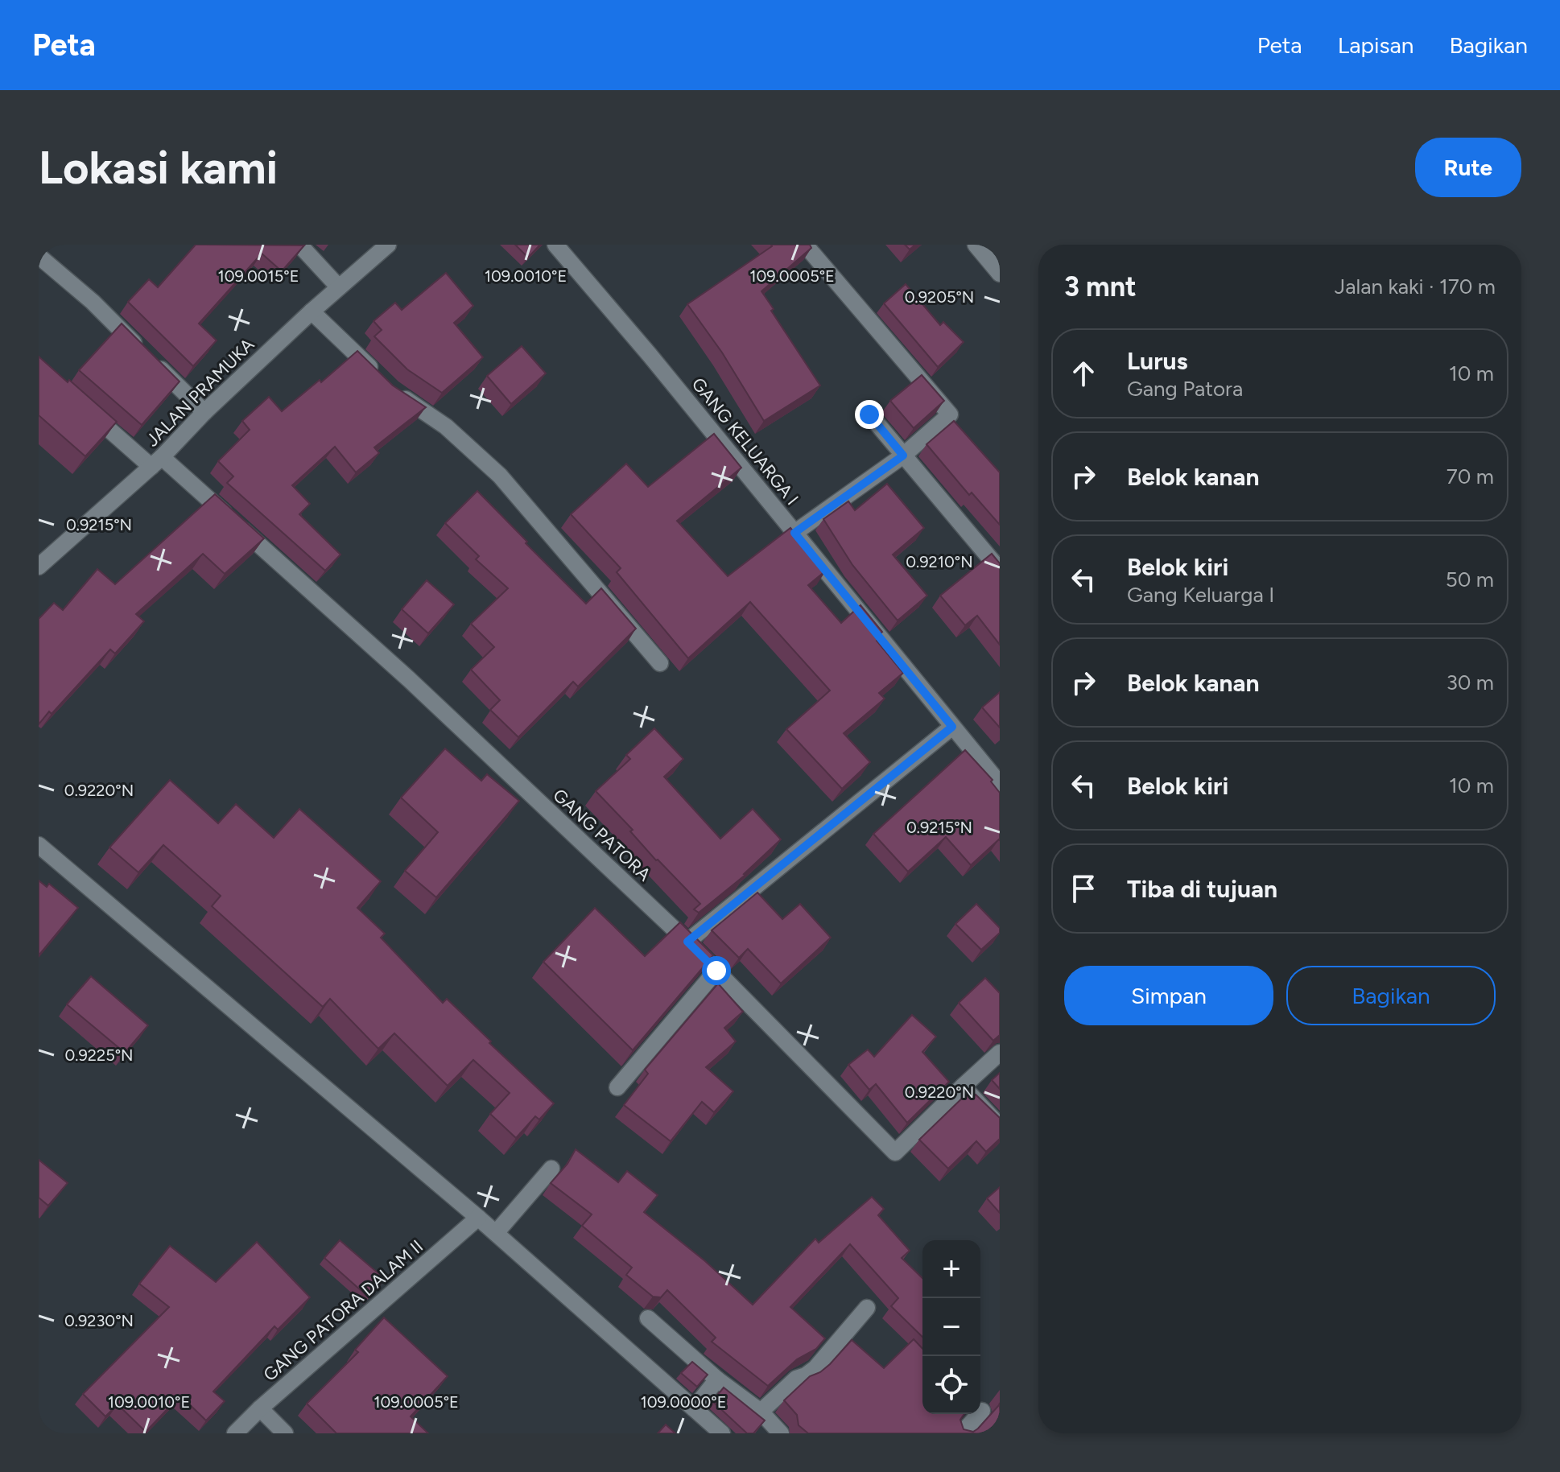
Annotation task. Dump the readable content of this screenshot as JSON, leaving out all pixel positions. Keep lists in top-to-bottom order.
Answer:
{
  "streets": {
    "street": [
      "JALAN PRAMUKA",
      "GANG KELUARGA I",
      "GANG PATORA",
      "GANG PATORA DALAM II"
    ]
  },
  "crossings": [
    ["JALAN PRAMUKA", "GANG PATORA"]
  ],
  "page": {
    "header": "Peta",
    "nav": ["Peta", "Lapisan", "Bagikan"],
    "buttons": [
      "Rute",
      ["Simpan", "Bagikan"]
    ],
    "title": "Lokasi kami",
    "heading": ["3 mnt", "Jalan kaki · 170 m"],
    "list": [
      ["Lurus", "Gang Patora", "10 m"],
      ["Belok kanan", "70 m"],
      ["Belok kiri", "Gang Keluarga I", "50 m"],
      ["Belok kanan", "30 m"],
      ["Belok kiri", "10 m"],
      "Tiba di tujuan"
    ],
    "map_buttons": ["+", "−"]
  },
  "coordinates": [
    "109.0015°E",
    "109.0010°E",
    "109.0005°E",
    "0.9205°N",
    "0.9215°N",
    "0.9210°N",
    "0.9220°N",
    "0.9225°N",
    "0.9230°N",
    "109.0000°E"
  ]
}
